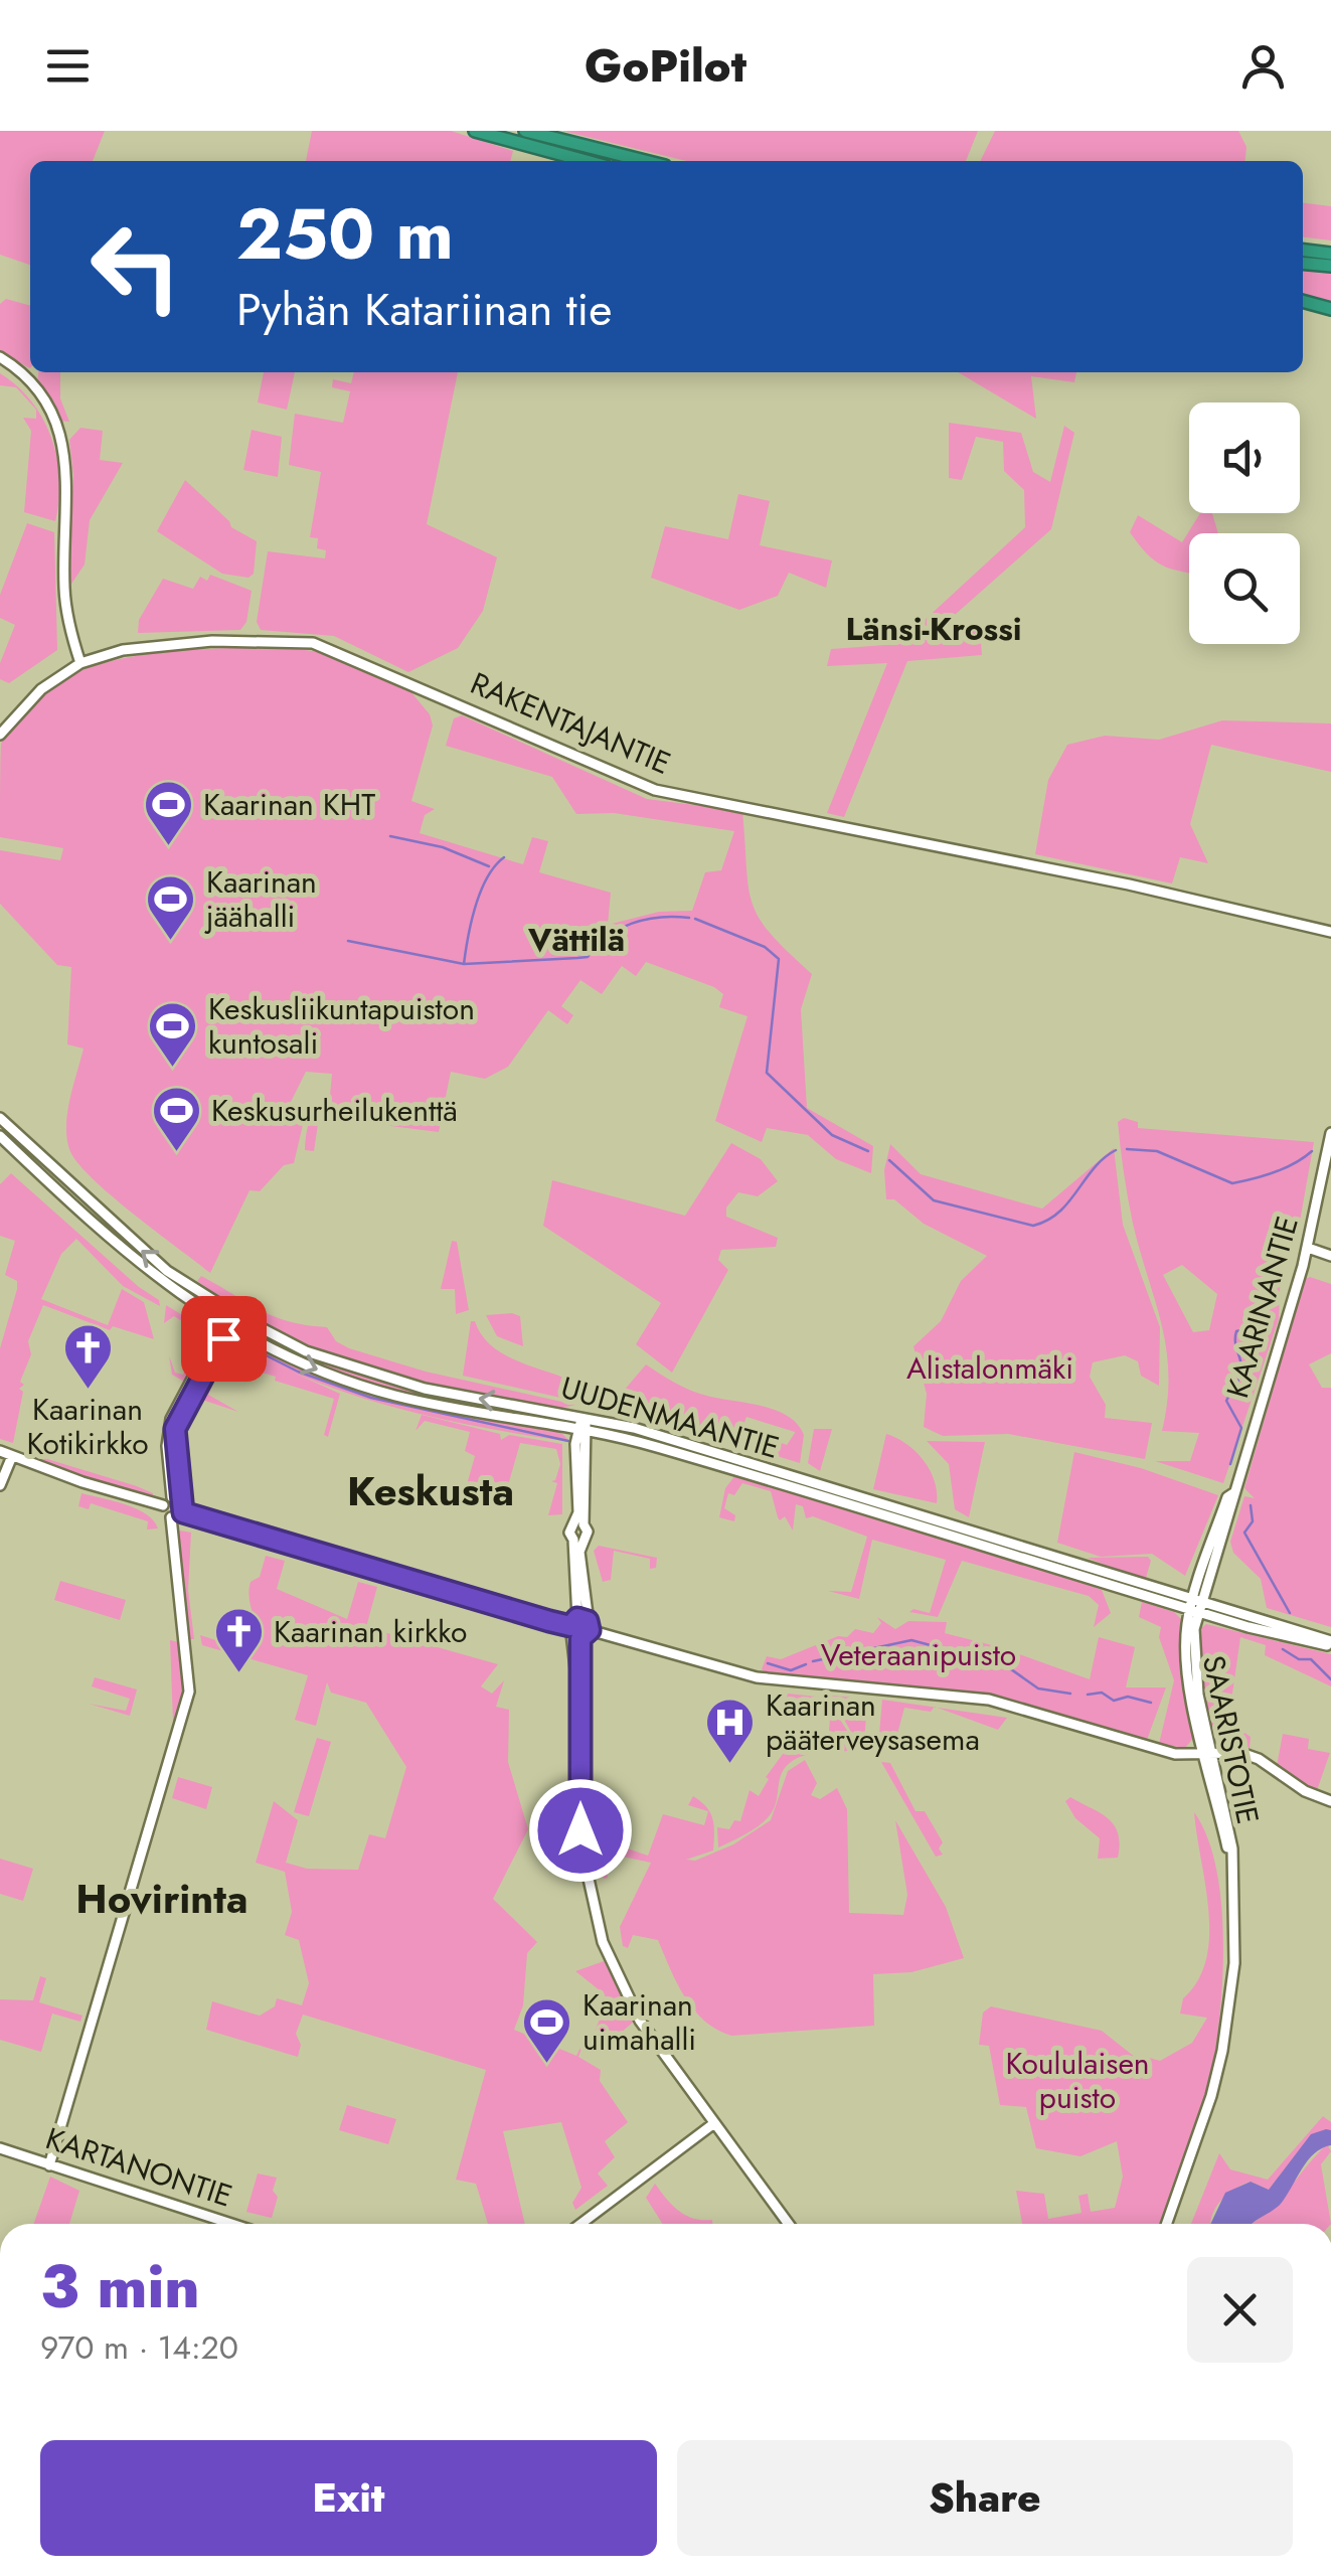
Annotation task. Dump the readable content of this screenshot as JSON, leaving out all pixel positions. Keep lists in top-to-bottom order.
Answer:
{
  "streets": {
    "main road": [
      "RAKENTAJANTIE",
      "KAARINANTIE",
      "UUDENMAANTIE",
      "SAARISTOTIE",
      "KARTANONTIE"
    ]
  },
  "crossings": [
    ["KAARINANTIE", "UUDENMAANTIE"],
    ["KAARINANTIE", "SAARISTOTIE"],
    ["UUDENMAANTIE", "SAARISTOTIE"]
  ],
  "districts": [
    "Länsi-Krossi",
    "Vättilä",
    "Keskusta",
    "Hovirinta"
  ],
  "parks": ["Alistalonmäki", "Veteraanipuisto", "Koululaisen puisto"],
  "places": {
    "sports": [
      "Kaarinan KHT",
      "Kaarinan jäähalli",
      "Keskusliikuntapuiston kuntosali",
      "Keskusurheilukenttä",
      "Kaarinan uimahalli"
    ],
    "church": ["Kaarinan Kotikirkko", "Kaarinan kirkko"],
    "hospital": ["Kaarinan pääterveysasema"]
  },
  "page": {
    "header": "GoPilot",
    "turn": ["250 m", "Pyhän Katariinan tie"],
    "heading": ["3 min", "970 m · 14:20"],
    "buttons": ["Exit", "Share"]
  }
}
